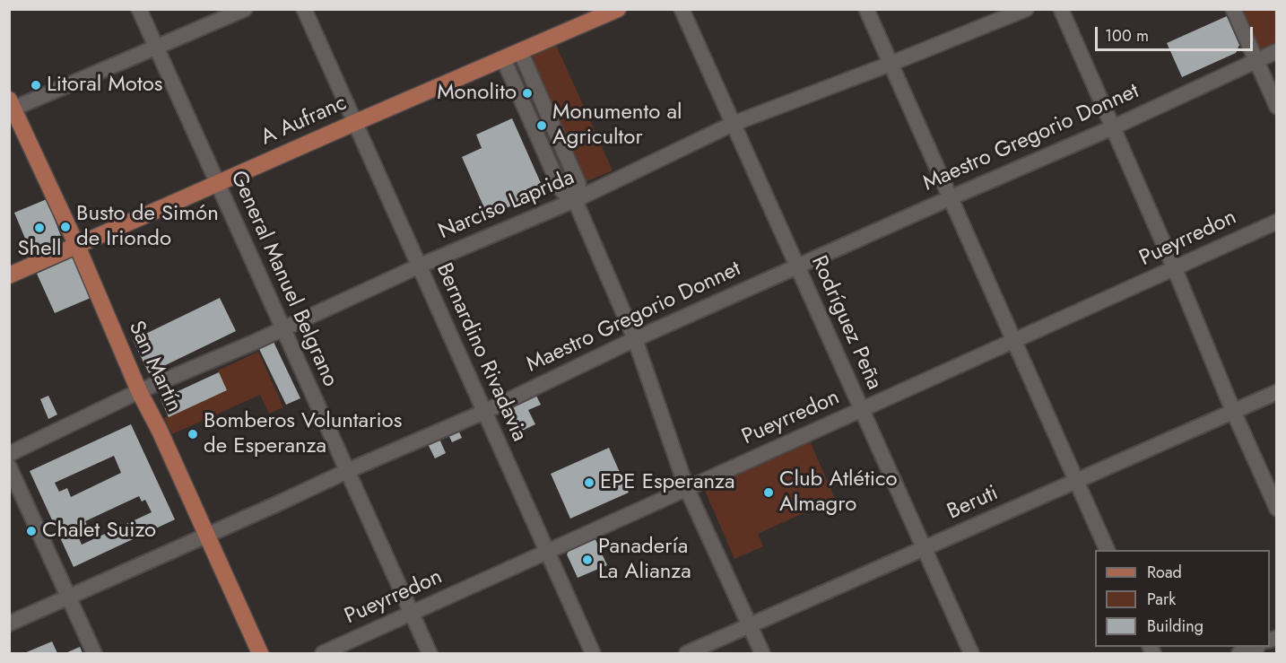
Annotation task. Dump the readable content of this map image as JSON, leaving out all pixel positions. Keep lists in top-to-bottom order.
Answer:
{
  "streets": {
    "main road": ["A Aufranc", "San Martín"],
    "street": [
      "Maestro Gregorio Donnet",
      "Narciso Laprida",
      "Pueyrredon",
      "General Manuel Belgrano",
      "Rodríguez Peña",
      "Bernardino Rivadavia",
      "Beruti"
    ]
  },
  "crossings": [
    ["A Aufranc", "General Manuel Belgrano"],
    ["A Aufranc", "Bernardino Rivadavia"],
    ["A Aufranc", "San Martín"],
    ["Maestro Gregorio Donnet", "General Manuel Belgrano"],
    ["Maestro Gregorio Donnet", "Rodríguez Peña"],
    ["Maestro Gregorio Donnet", "Bernardino Rivadavia"],
    ["Maestro Gregorio Donnet", "San Martín"],
    ["Narciso Laprida", "General Manuel Belgrano"],
    ["Narciso Laprida", "Rodríguez Peña"],
    ["Narciso Laprida", "Bernardino Rivadavia"],
    ["Narciso Laprida", "San Martín"],
    ["Pueyrredon", "General Manuel Belgrano"],
    ["Pueyrredon", "Rodríguez Peña"],
    ["Pueyrredon", "Bernardino Rivadavia"],
    ["Rodríguez Peña", "Beruti"]
  ],
  "places": [
    "Litoral Motos",
    "Monolito",
    "Monumento al Agricultor",
    "Busto de Simón de Iriondo",
    "Shell",
    "Bomberos Voluntarios de Esperanza",
    "EPE Esperanza",
    "Club Atlético Almagro",
    "Chalet Suizo",
    "Panadería La Alianza"
  ],
  "legend": ["Road", "Park", "Building"],
  "scale_bar": "100 m"
}
